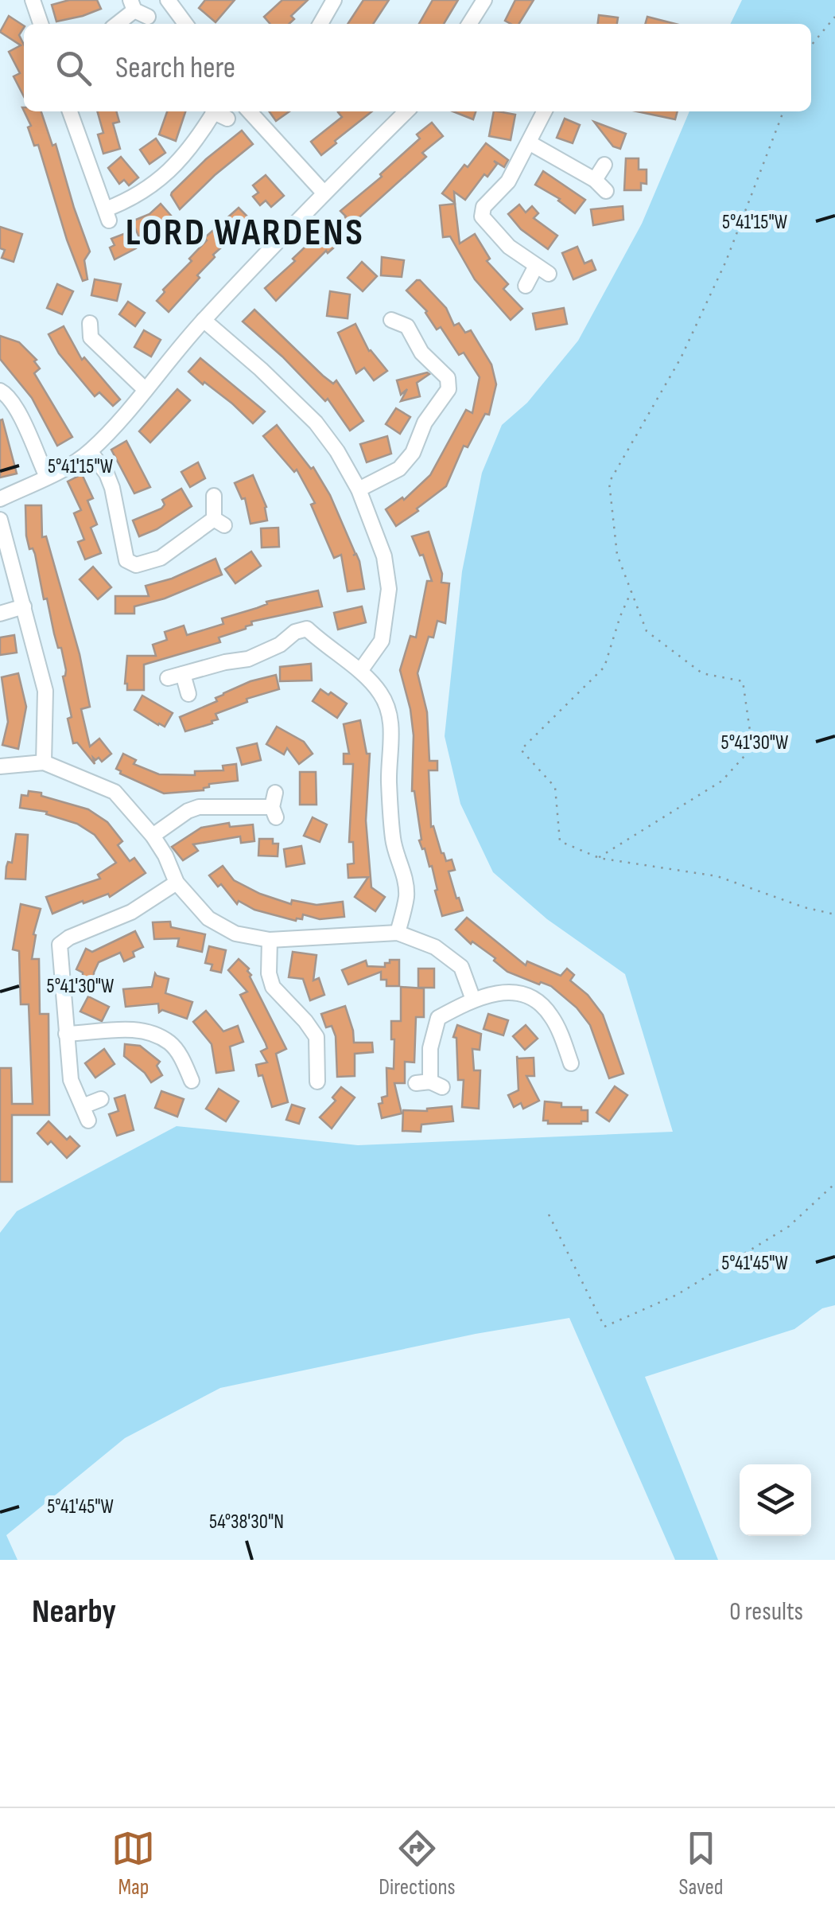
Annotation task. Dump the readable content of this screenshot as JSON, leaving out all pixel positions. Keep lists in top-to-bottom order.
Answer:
{
  "districts": ["LORD WARDENS"],
  "page": {
    "search": "Search here",
    "heading": ["Nearby", "0 results"],
    "nav": ["Map", "Directions", "Saved"]
  },
  "coordinates": [
    "5°41'15\"W",
    "5°41'30\"W",
    "5°41'45\"W",
    "54°38'30\"N"
  ]
}
